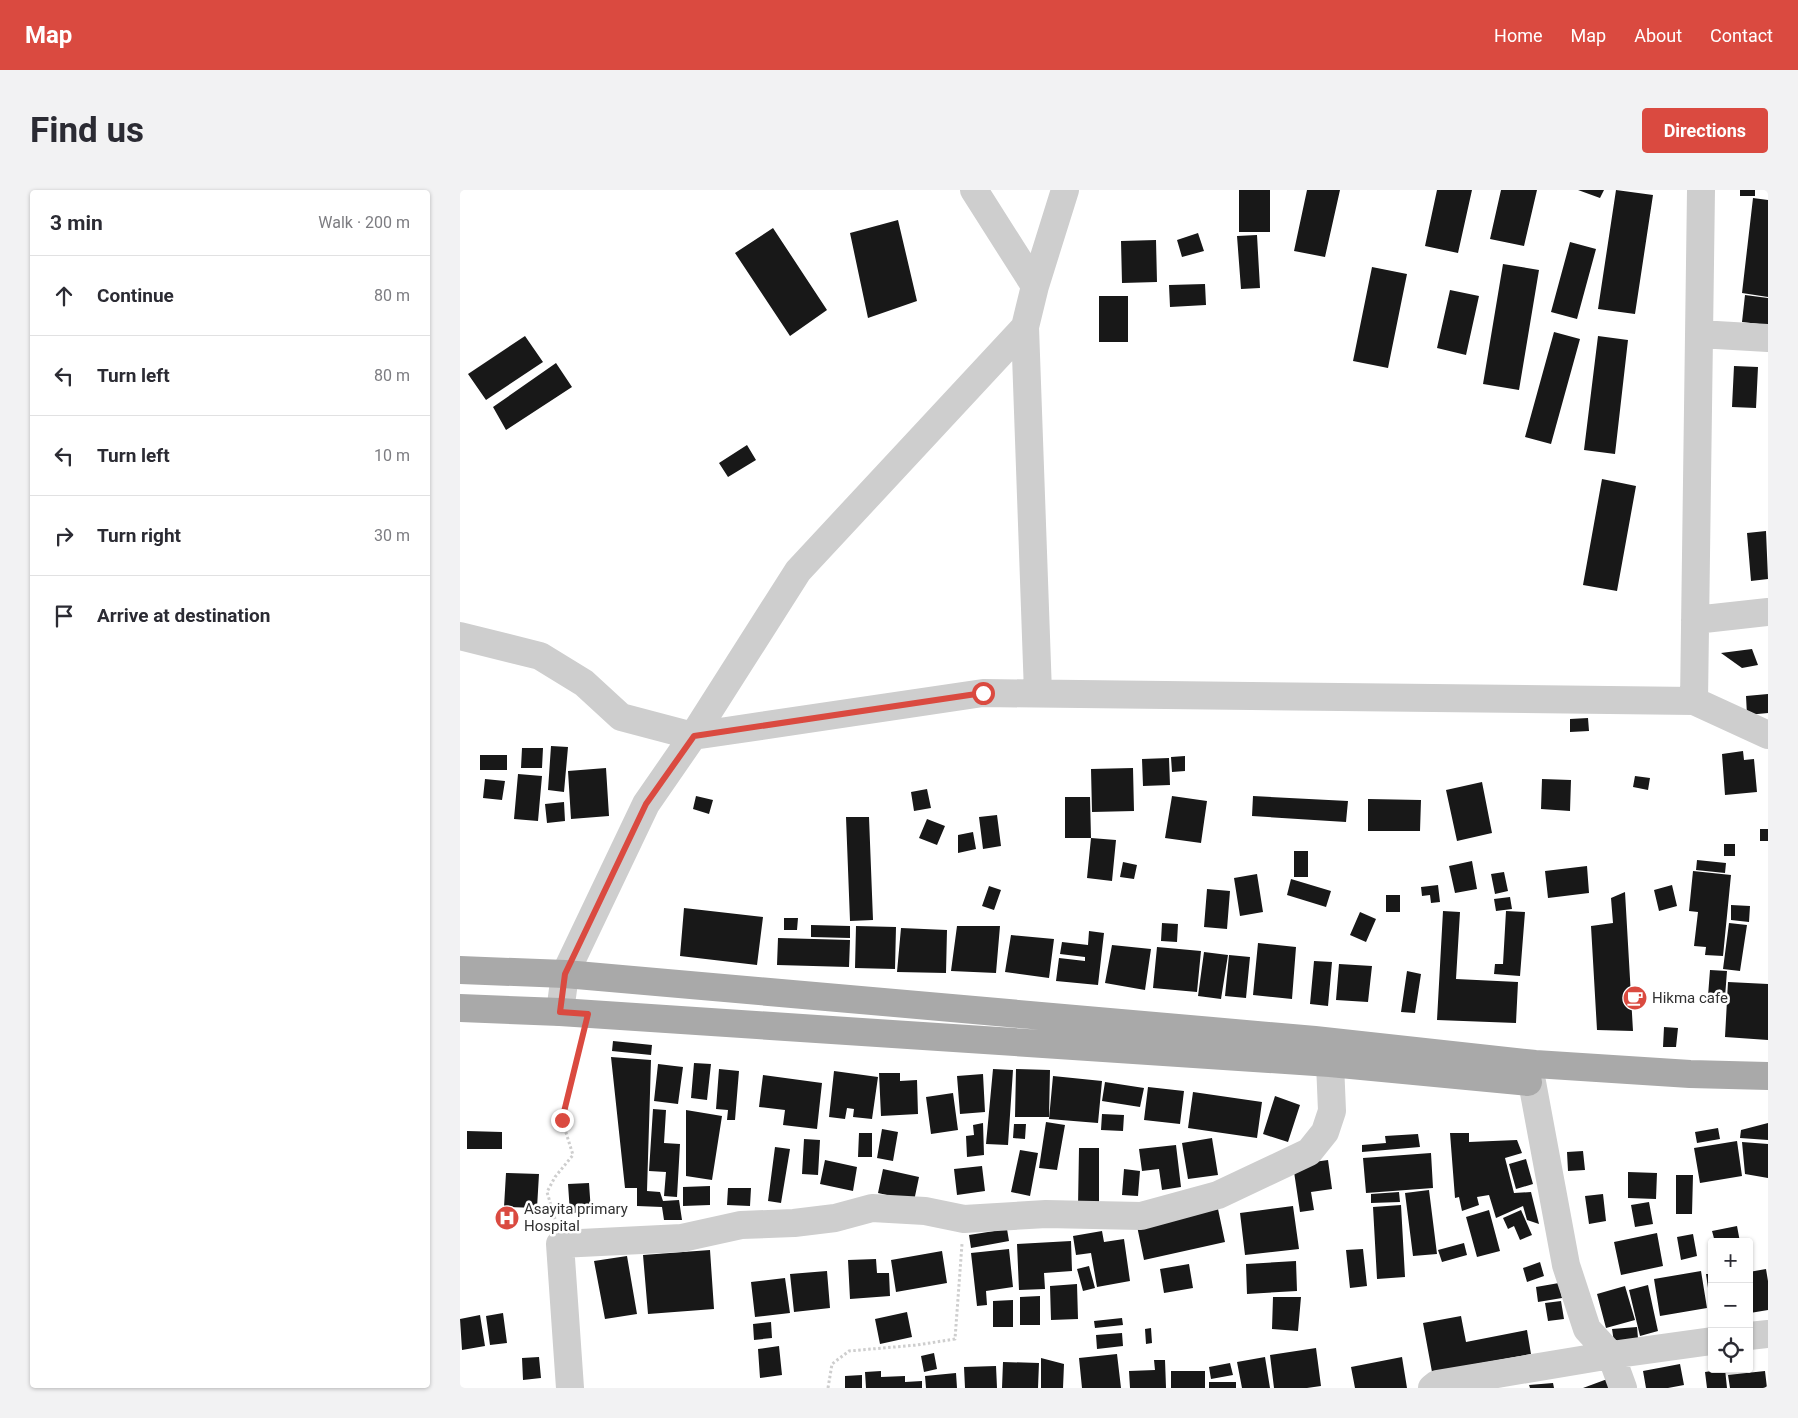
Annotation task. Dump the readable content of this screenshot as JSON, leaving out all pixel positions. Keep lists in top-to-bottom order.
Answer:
{
  "places": {
    "cafe": ["Hikma cafe"],
    "hospital": ["Asayita primary Hospital"]
  },
  "page": {
    "header": "Map",
    "nav": [
      "Home",
      "Map",
      "About",
      "Contact"
    ],
    "buttons": "Directions",
    "title": "Find us",
    "heading": ["3 min", "Walk · 200 m"],
    "list": [
      ["Continue", "80 m"],
      ["Turn left", "80 m"],
      ["Turn left", "10 m"],
      ["Turn right", "30 m"],
      "Arrive at destination"
    ],
    "map_buttons": ["+", "−"]
  }
}
